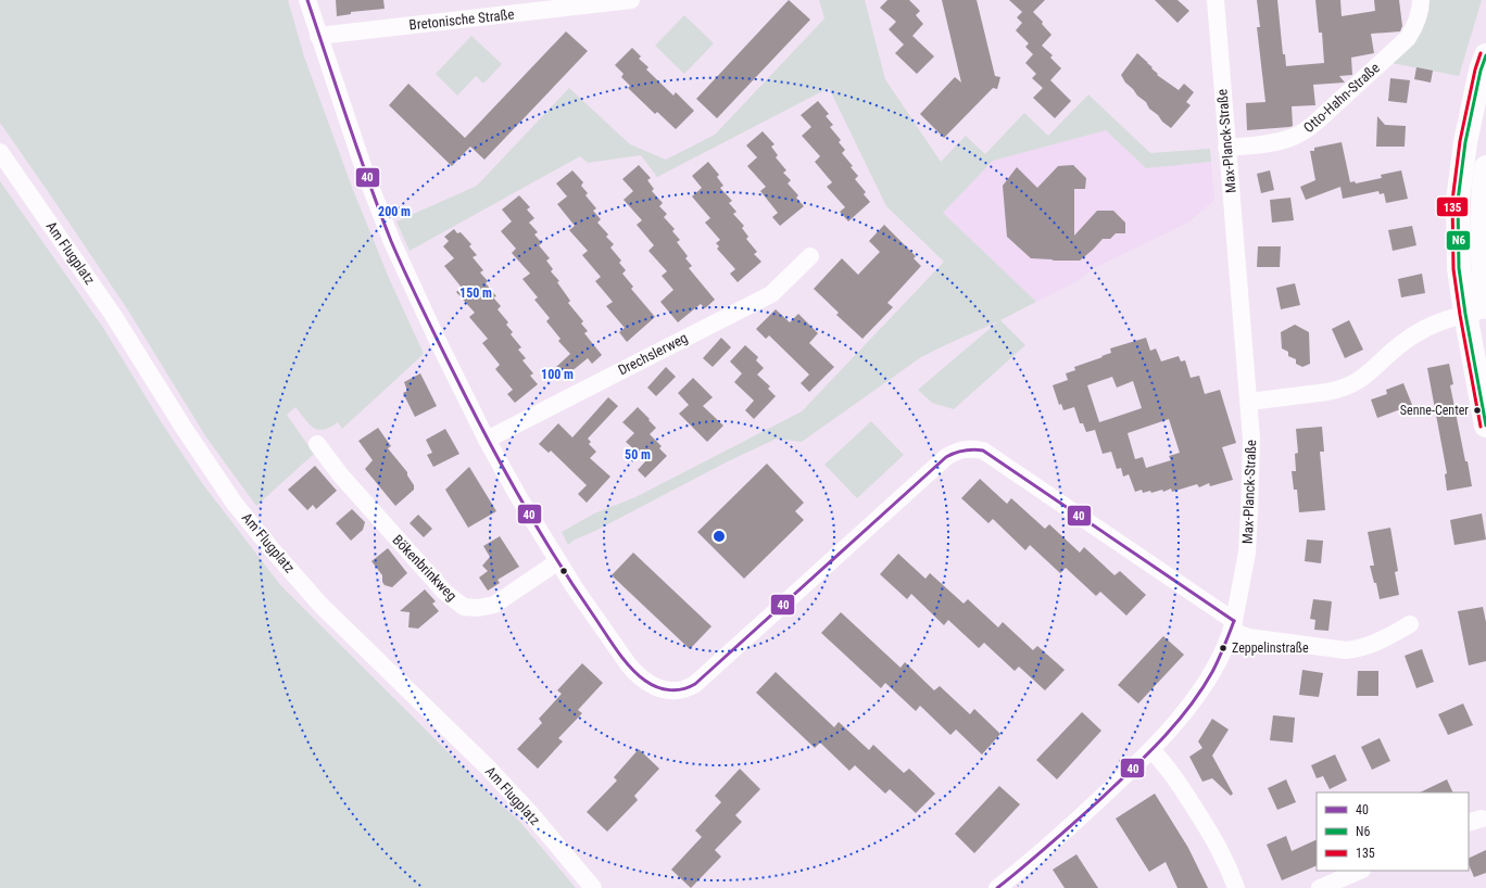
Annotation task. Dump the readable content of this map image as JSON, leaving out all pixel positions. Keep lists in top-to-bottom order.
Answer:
{
  "streets": {
    "street": [
      "Bretonische Straße",
      "Otto-Hahn-Straße",
      "Max-Planck-Straße",
      "Am Flugplatz",
      "Drechslerweg",
      "Bökenbrinkweg"
    ]
  },
  "crossings": [
    ["Otto-Hahn-Straße", "Max-Planck-Straße"]
  ],
  "places": ["Senne-Center", "Zeppelinstraße"],
  "lines": ["transit line 40", "transit line 135", "transit line N6"],
  "legend": ["40", "N6", "135"],
  "rings": [
    "200 m",
    "150 m",
    "100 m",
    "50 m"
  ]
}
